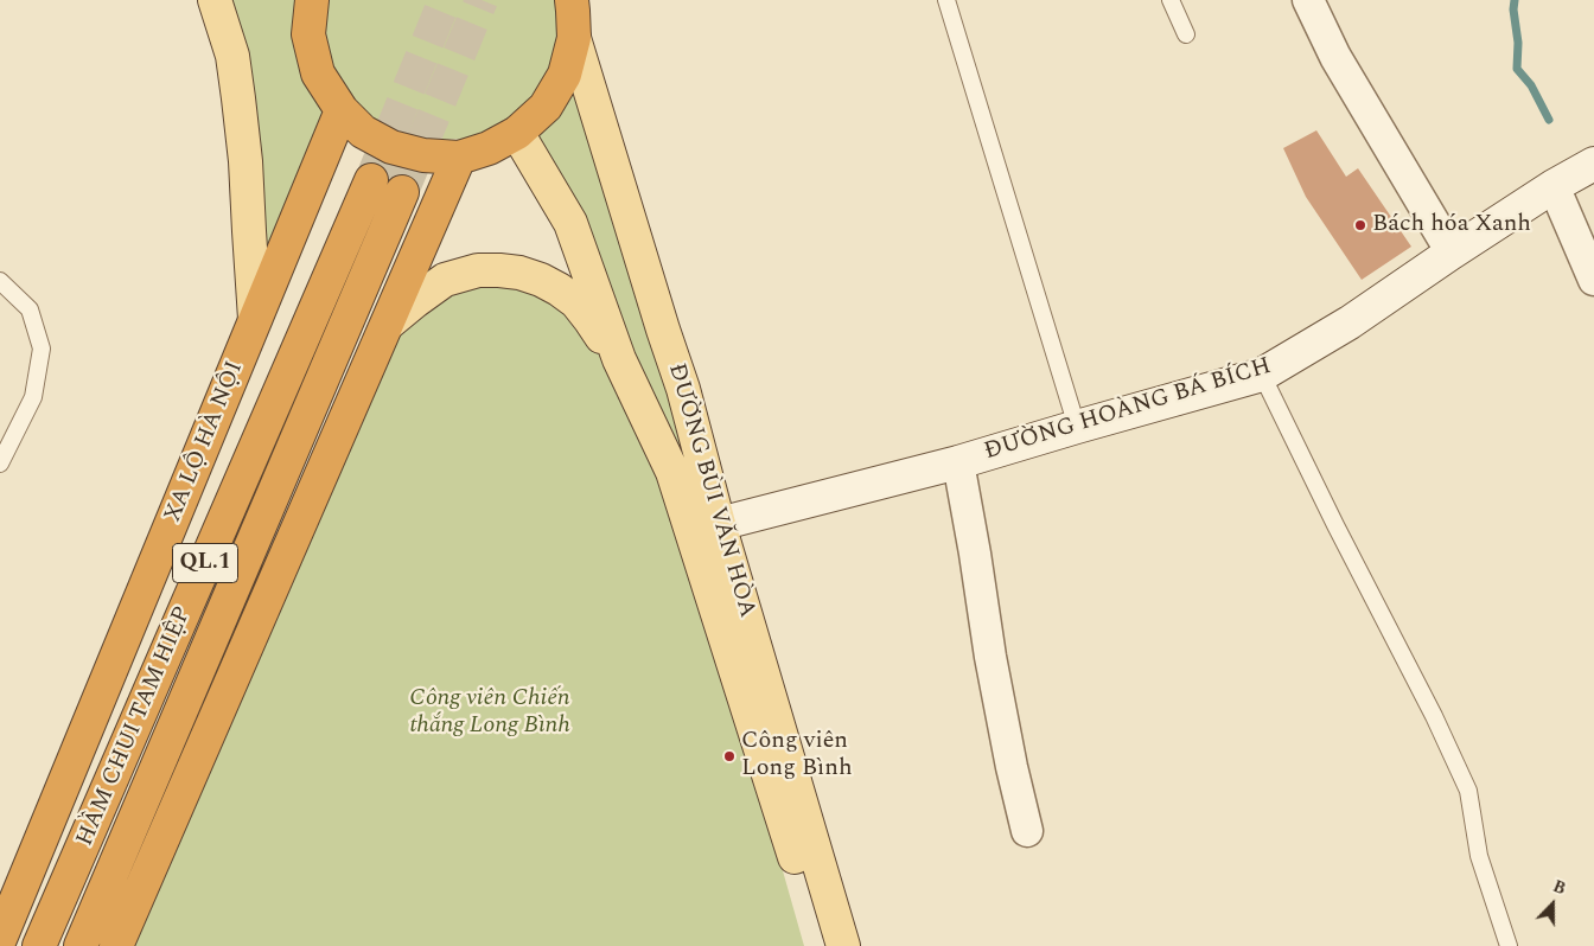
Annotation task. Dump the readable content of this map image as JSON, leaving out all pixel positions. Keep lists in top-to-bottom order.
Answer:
{
  "streets": {
    "highway": ["XA LỘ HÀ NỘI", "QL.1", "HẦM CHUI TAM HIỆP"],
    "main road": ["ĐƯỜNG BÙI VĂN HÒA"],
    "street": ["ĐƯỜNG HOÀNG BÁ BÍCH"]
  },
  "crossings": [
    ["ĐƯỜNG HOÀNG BÁ BÍCH", "ĐƯỜNG BÙI VĂN HÒA"]
  ],
  "parks": ["Công viên Chiến thắng Long Bình"],
  "places": ["Bách hóa Xanh", "Công viên Long Bình"],
  "north": "top"
}
